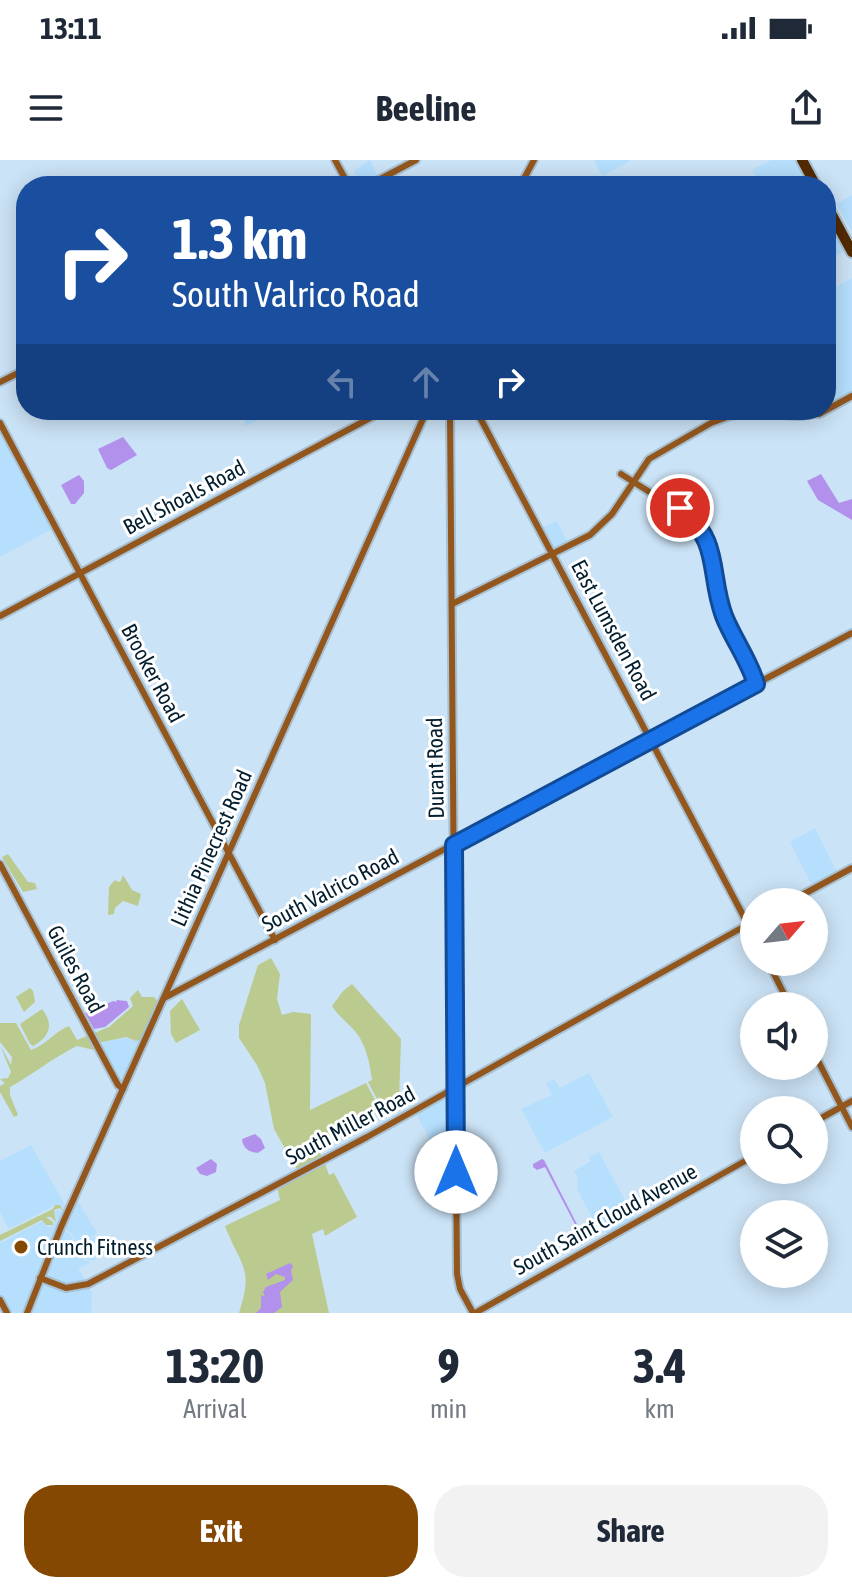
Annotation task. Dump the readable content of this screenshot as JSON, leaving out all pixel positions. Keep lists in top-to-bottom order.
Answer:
{
  "streets": {
    "street": [
      "Bell Shoals Road",
      "East Lumsden Road",
      "Brooker Road",
      "Durant Road",
      "Lithia Pinecrest Road",
      "South Valrico Road",
      "Guiles Road",
      "South Miller Road",
      "South Saint Cloud Avenue"
    ]
  },
  "crossings": [
    ["Bell Shoals Road", "Brooker Road"],
    ["East Lumsden Road", "South Valrico Road"],
    ["Brooker Road", "Lithia Pinecrest Road"],
    ["Brooker Road", "South Valrico Road"],
    ["Durant Road", "South Valrico Road"],
    ["Durant Road", "South Miller Road"],
    ["Durant Road", "South Saint Cloud Avenue"],
    ["Lithia Pinecrest Road", "South Valrico Road"],
    ["Lithia Pinecrest Road", "Guiles Road"],
    ["Lithia Pinecrest Road", "South Miller Road"]
  ],
  "places": ["Crunch Fitness"],
  "north": "top right",
  "page": {
    "status": "13:11",
    "header": "Beeline",
    "turn": ["1.3 km", "South Valrico Road"],
    "eta": [
      "13:20",
      "Arrival",
      "9",
      "min",
      "3.4",
      "km"
    ],
    "buttons": ["Exit", "Share"]
  }
}
